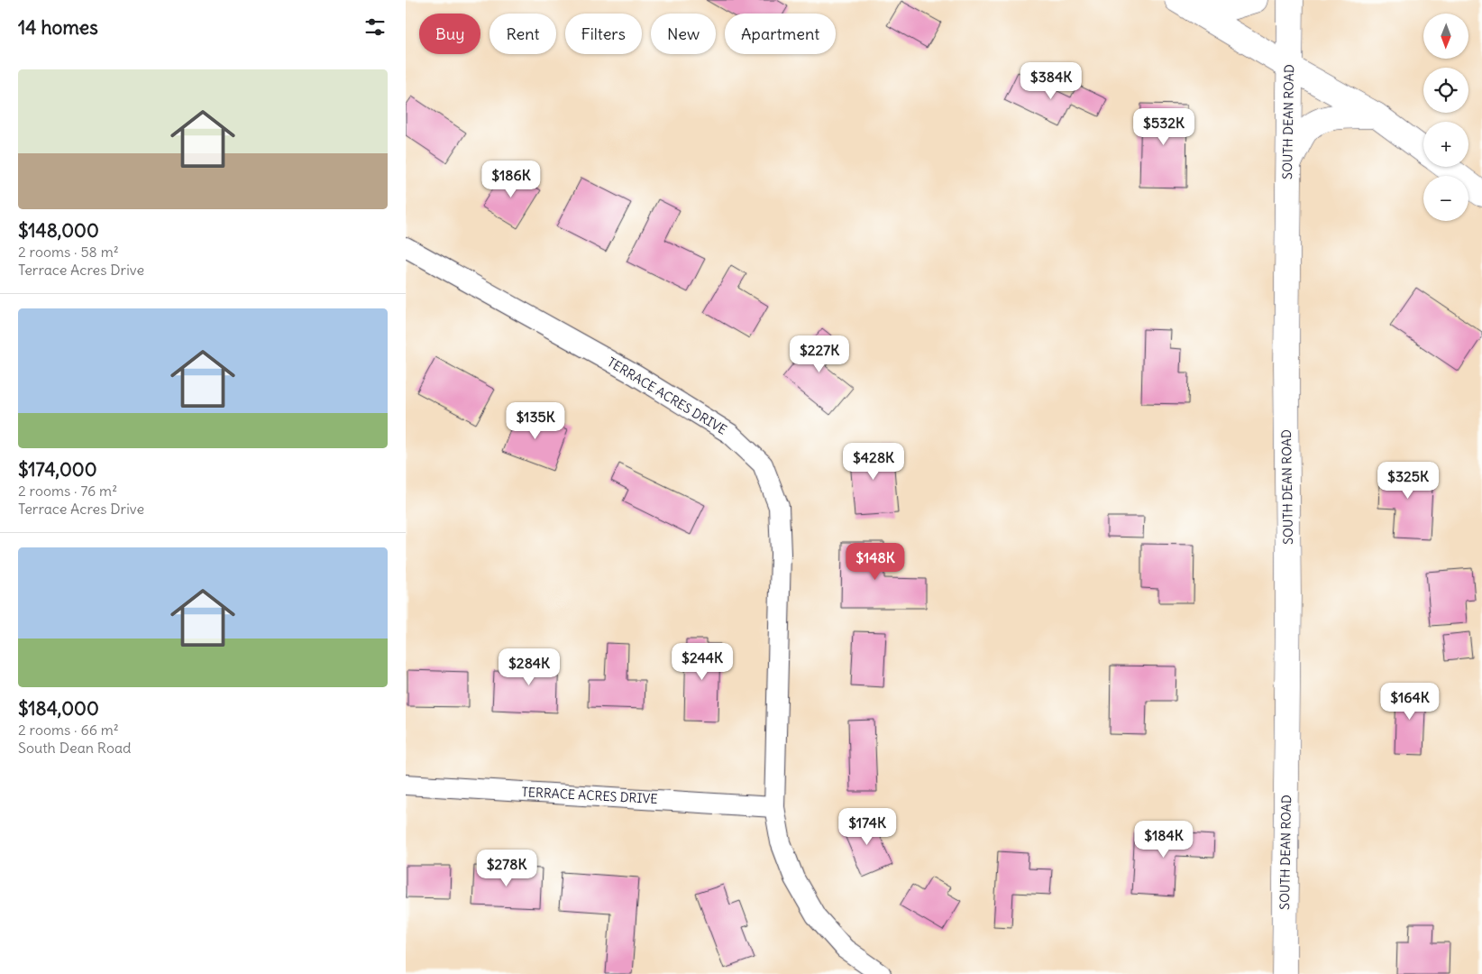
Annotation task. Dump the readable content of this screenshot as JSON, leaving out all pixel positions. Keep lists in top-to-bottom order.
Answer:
{
  "streets": {
    "street": ["SOUTH DEAN ROAD", "TERRACE ACRES DRIVE"]
  },
  "north": "bottom",
  "page": {
    "heading": "14 homes",
    "map_buttons": ["+", "−"],
    "chip": [
      "Buy",
      "Rent",
      "Filters",
      "New",
      "Apartment"
    ],
    "list": [
      {
        "name": "$148,000",
        "note": "2 rooms · 58 m² · Terrace Acres Drive"
      },
      {
        "name": "$174,000",
        "note": "2 rooms · 76 m² · Terrace Acres Drive"
      },
      {
        "name": "$184,000",
        "note": "2 rooms · 66 m² · South Dean Road"
      }
    ],
    "price": [
      "$384K",
      "$532K",
      "$186K",
      "$227K",
      "$135K",
      "$428K",
      "$325K",
      "$148K",
      "$244K",
      "$284K",
      "$164K",
      "$174K",
      "$184K",
      "$278K"
    ]
  }
}
